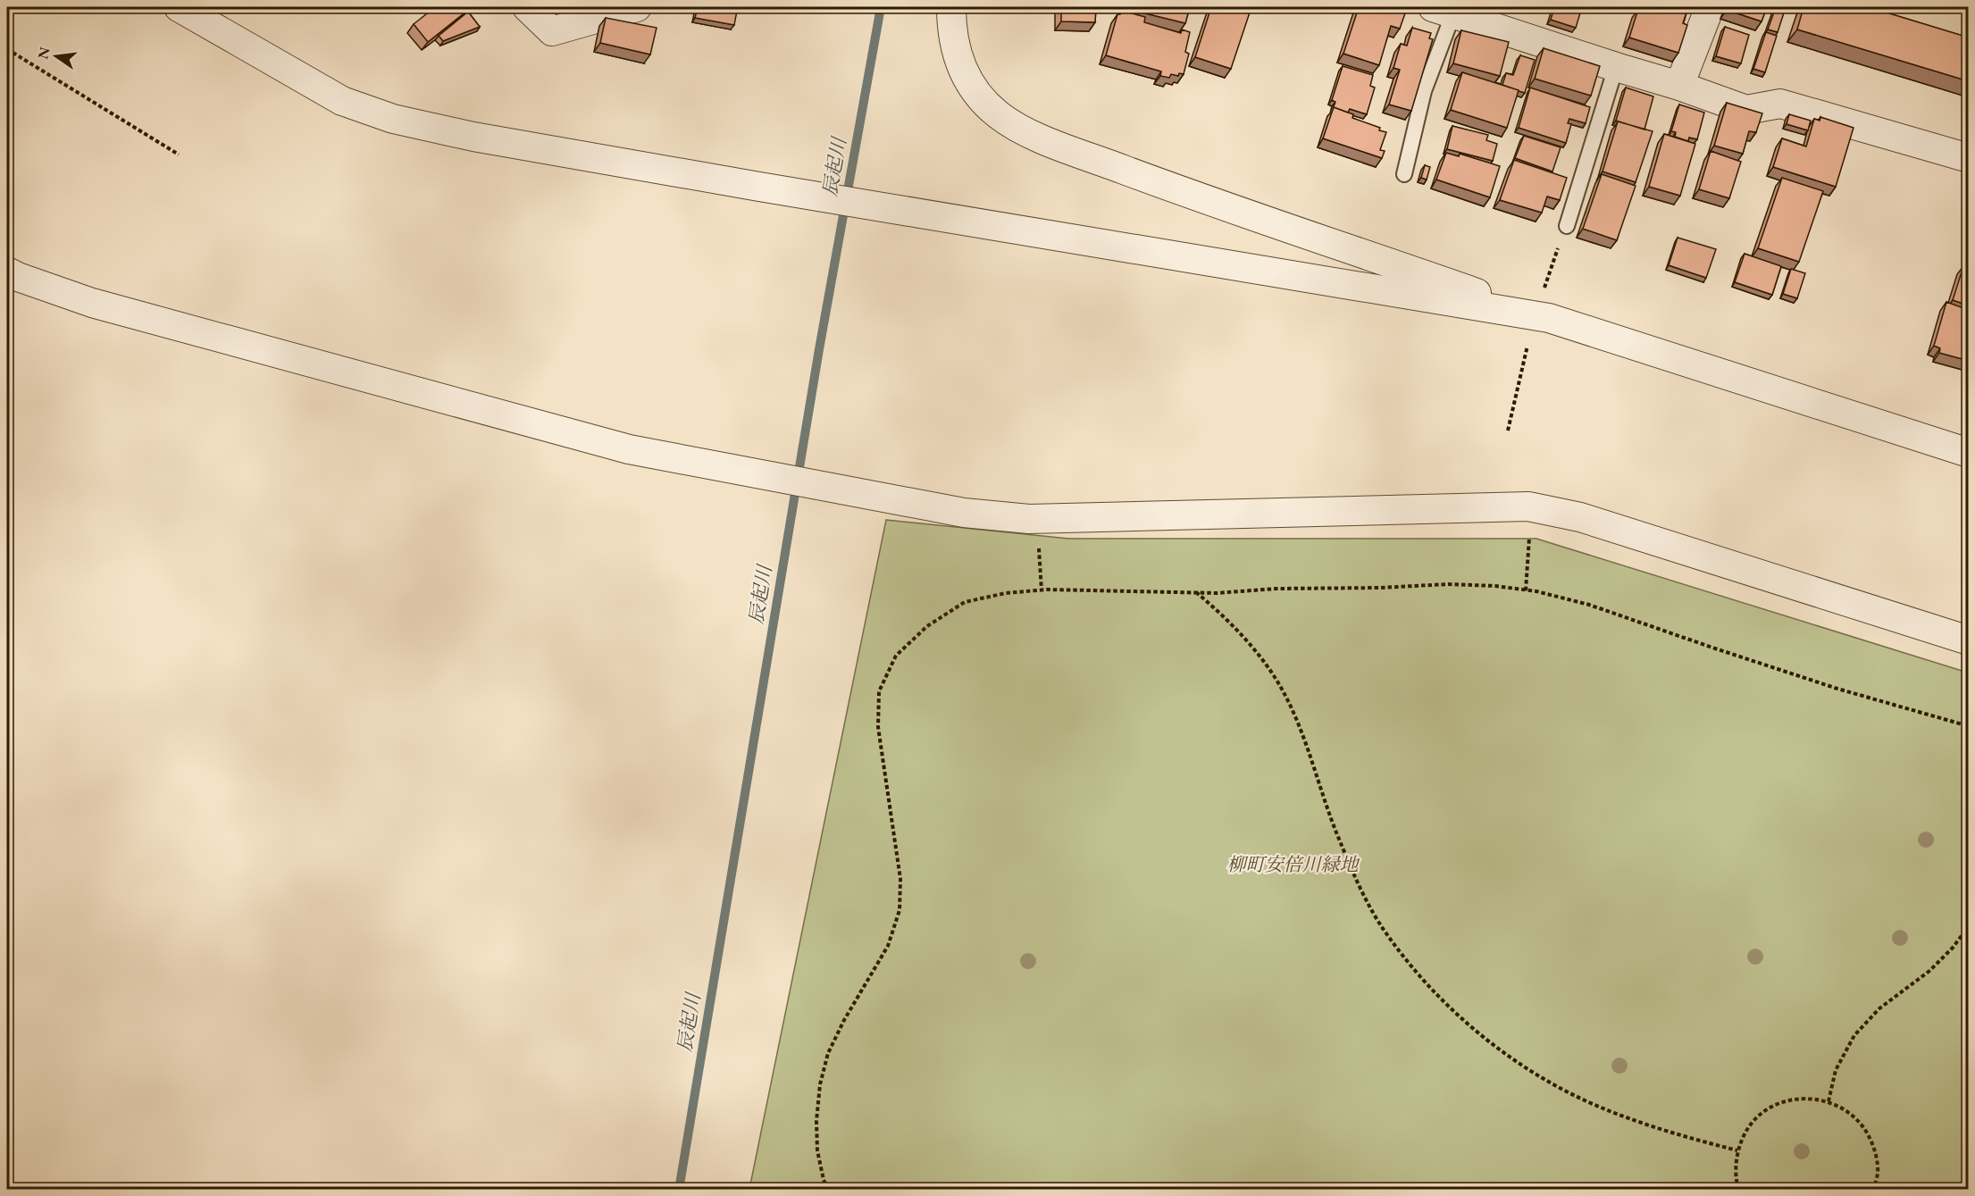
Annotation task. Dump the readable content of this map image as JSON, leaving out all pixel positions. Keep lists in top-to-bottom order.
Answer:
{
  "water": ["辰起川"],
  "parks": ["柳町安倍川緑地"],
  "north": "left"
}
